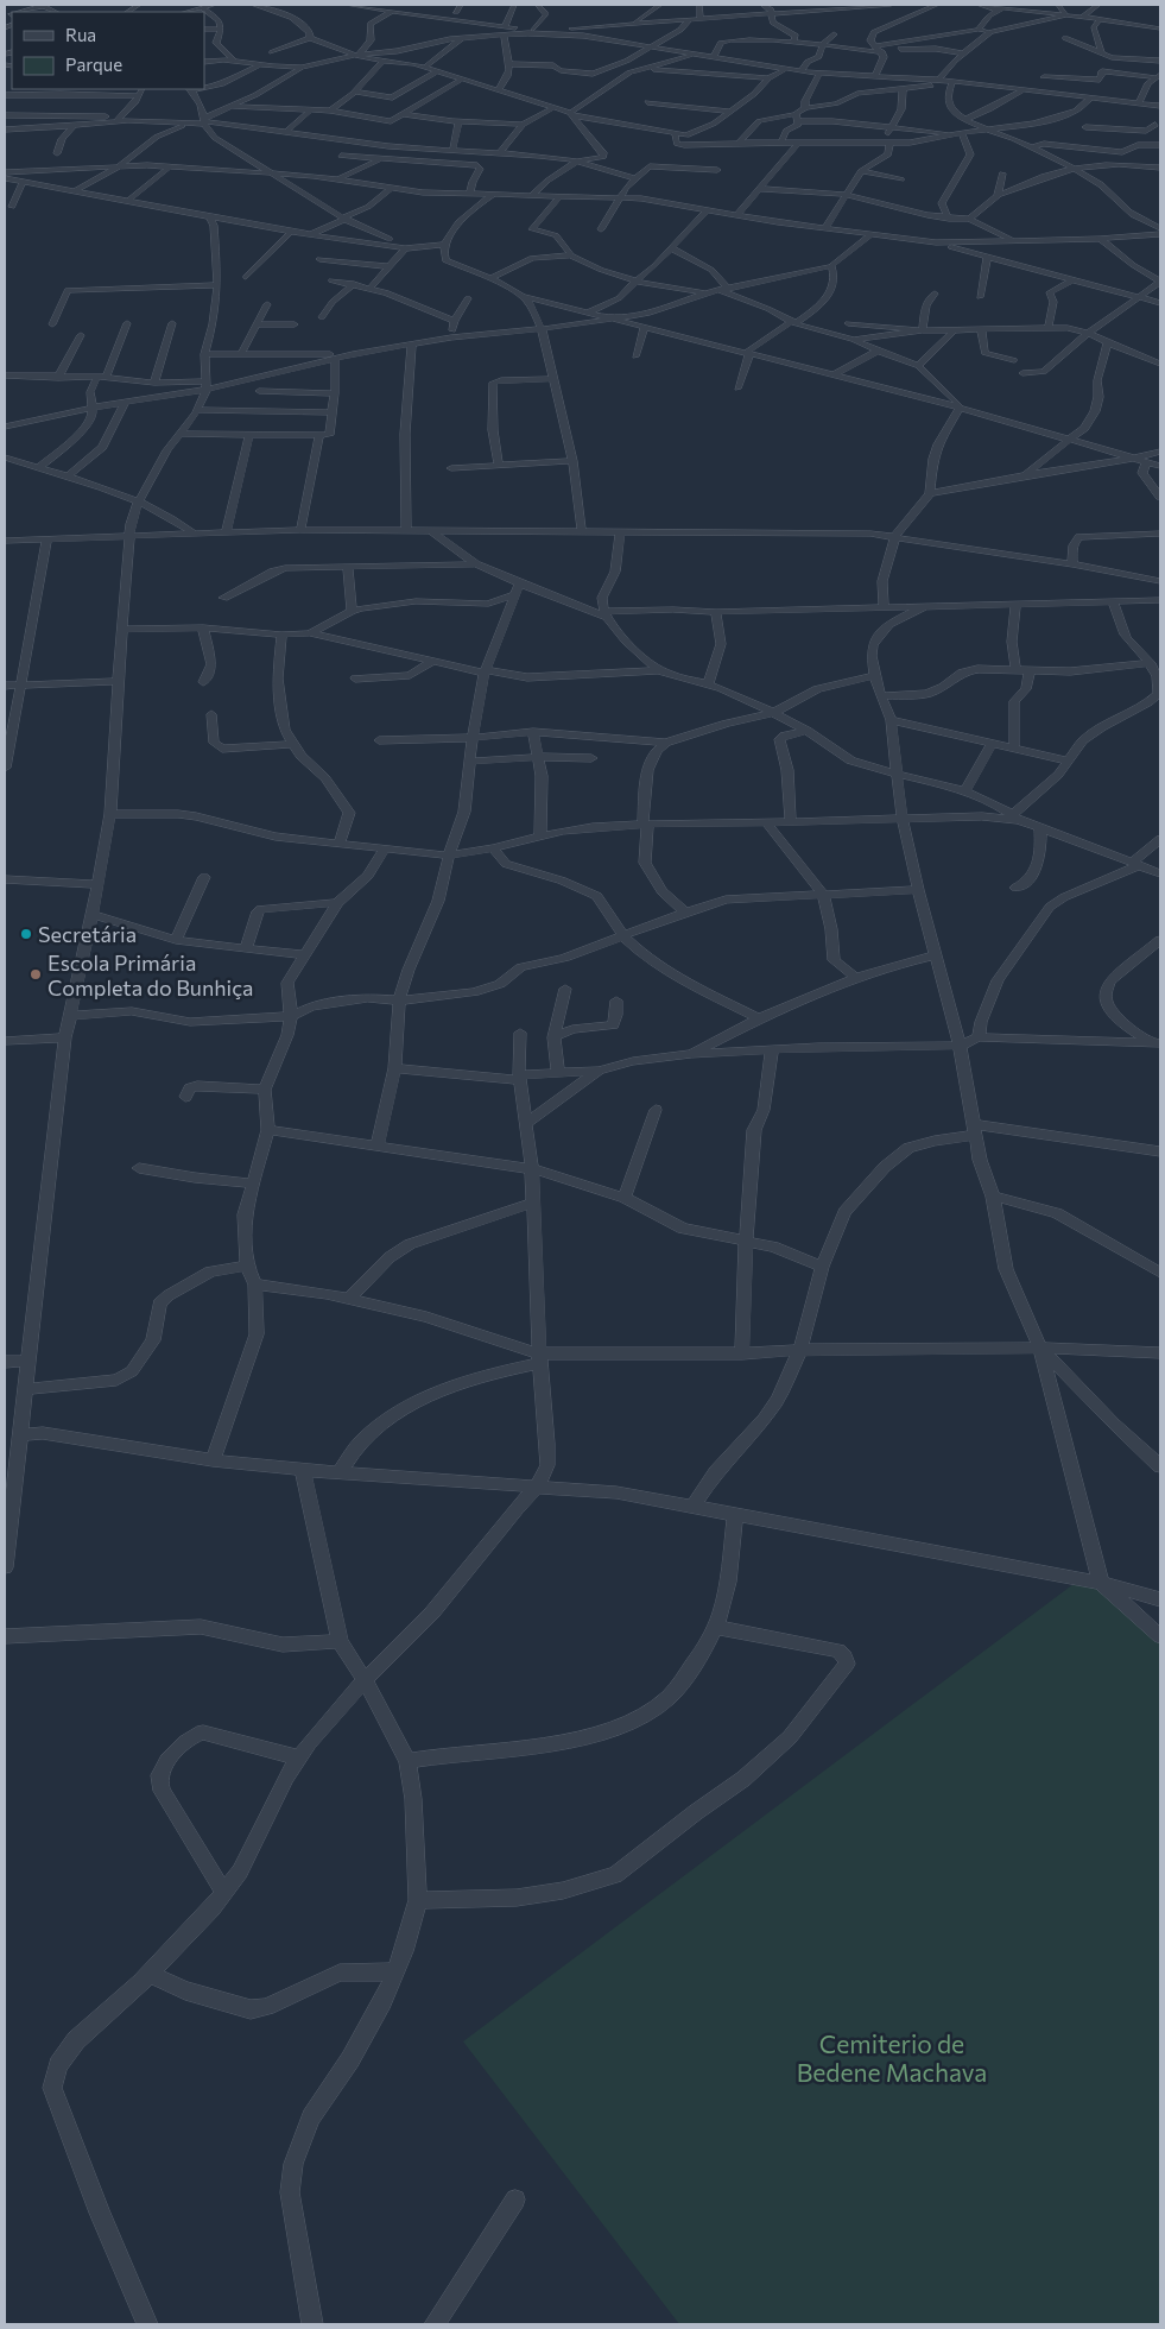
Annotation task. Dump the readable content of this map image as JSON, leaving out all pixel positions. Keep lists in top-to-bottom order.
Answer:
{
  "parks": ["Cemiterio de Bedene Machava"],
  "places": ["Secretária", "Escola Primária Completa do Bunhiça"],
  "legend": ["Rua", "Parque"]
}
